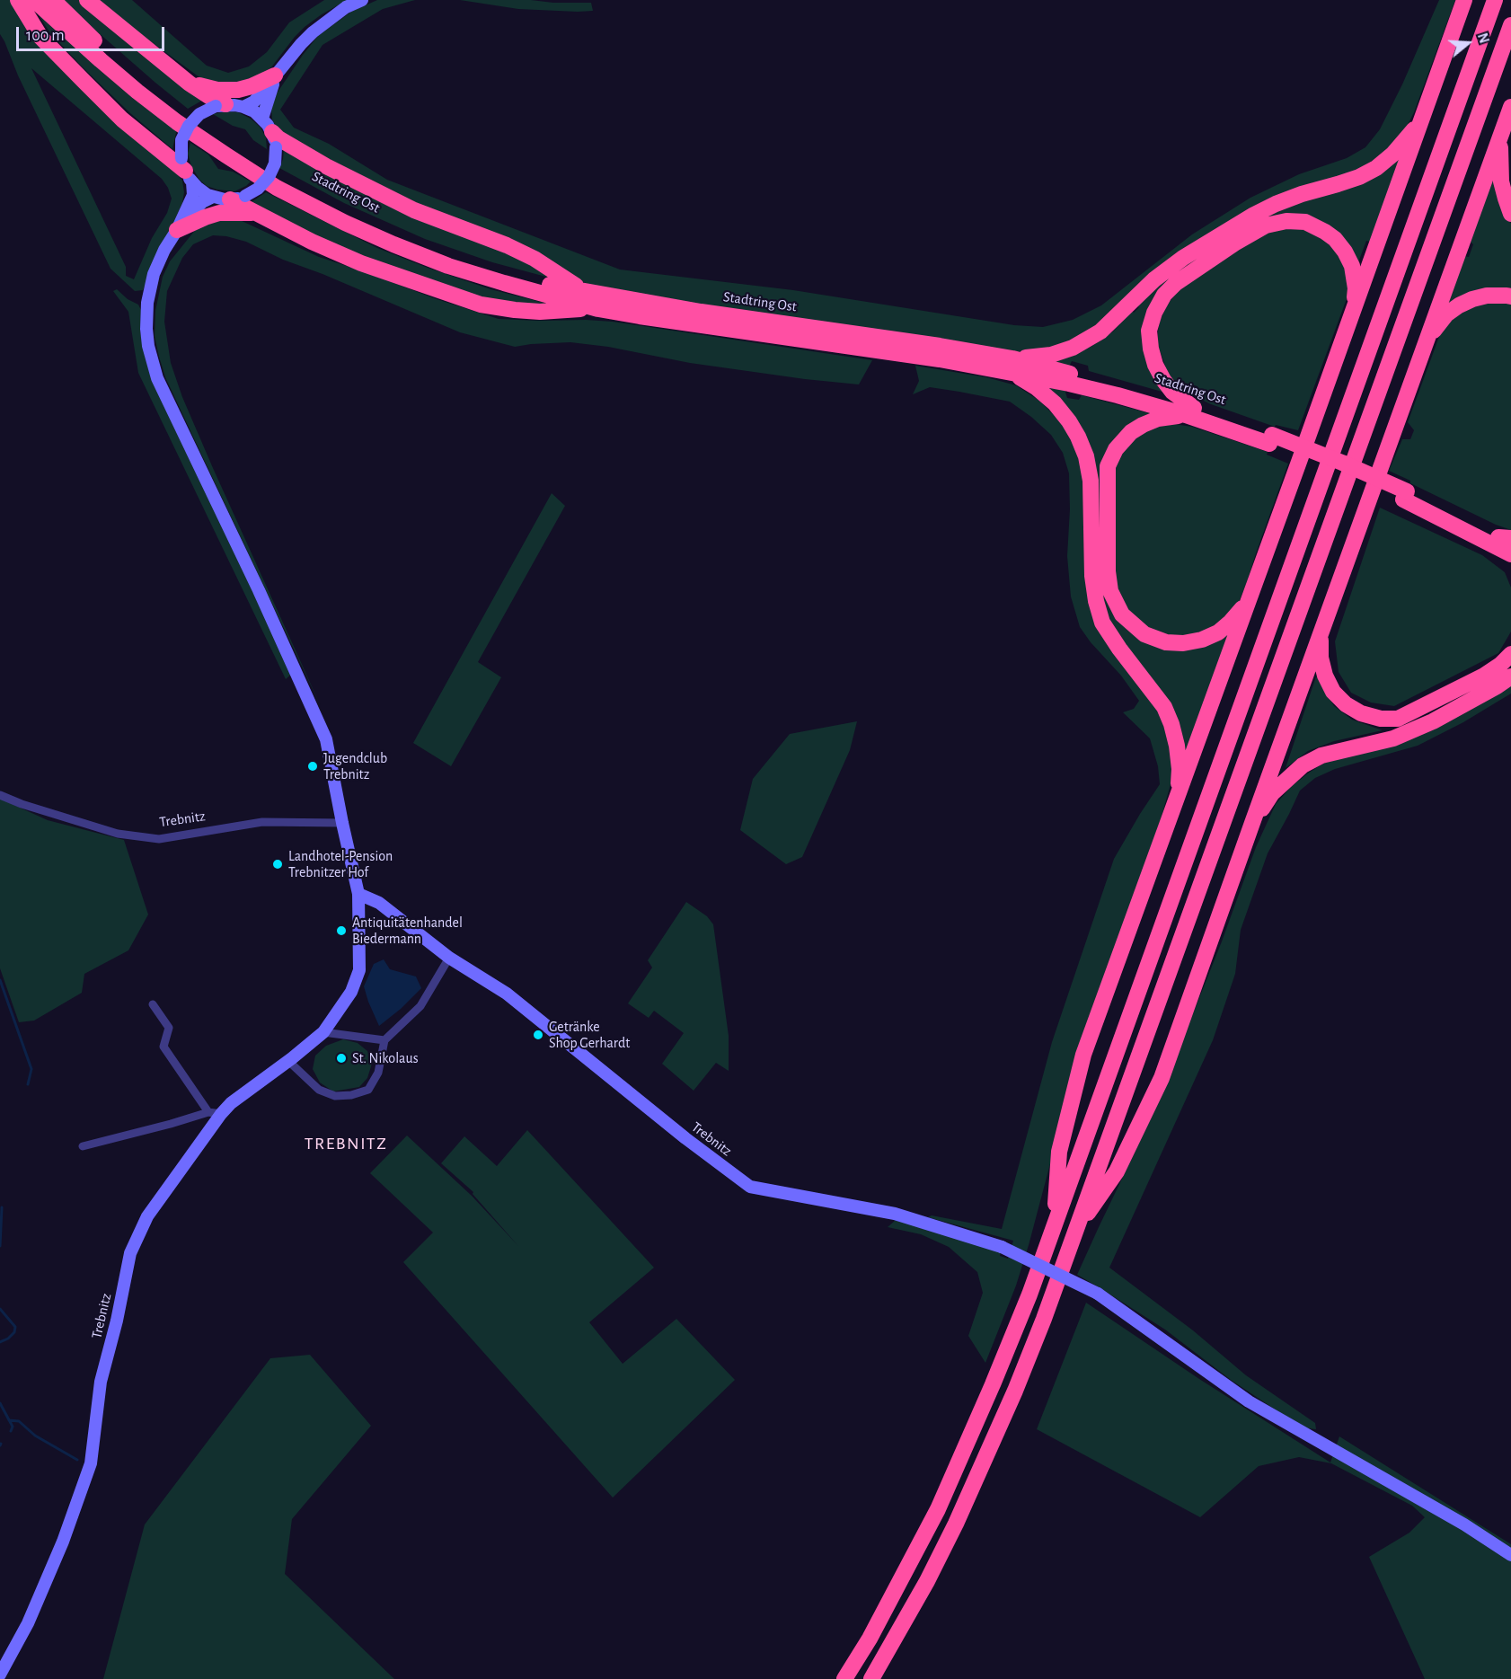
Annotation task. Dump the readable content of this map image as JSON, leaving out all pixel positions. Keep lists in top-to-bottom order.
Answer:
{
  "streets": {
    "highway": ["Stadtring Ost"],
    "street": ["Trebnitz"]
  },
  "districts": ["TREBNITZ"],
  "places": [
    "Jugendclub Trebnitz",
    "Landhotel-Pension Trebnitzer Hof",
    "Antiquitätenhandel Biedermann",
    "Getränke Shop Gerhardt",
    "St. Nikolaus"
  ],
  "scale_bar": "100 m",
  "north": "right"
}
